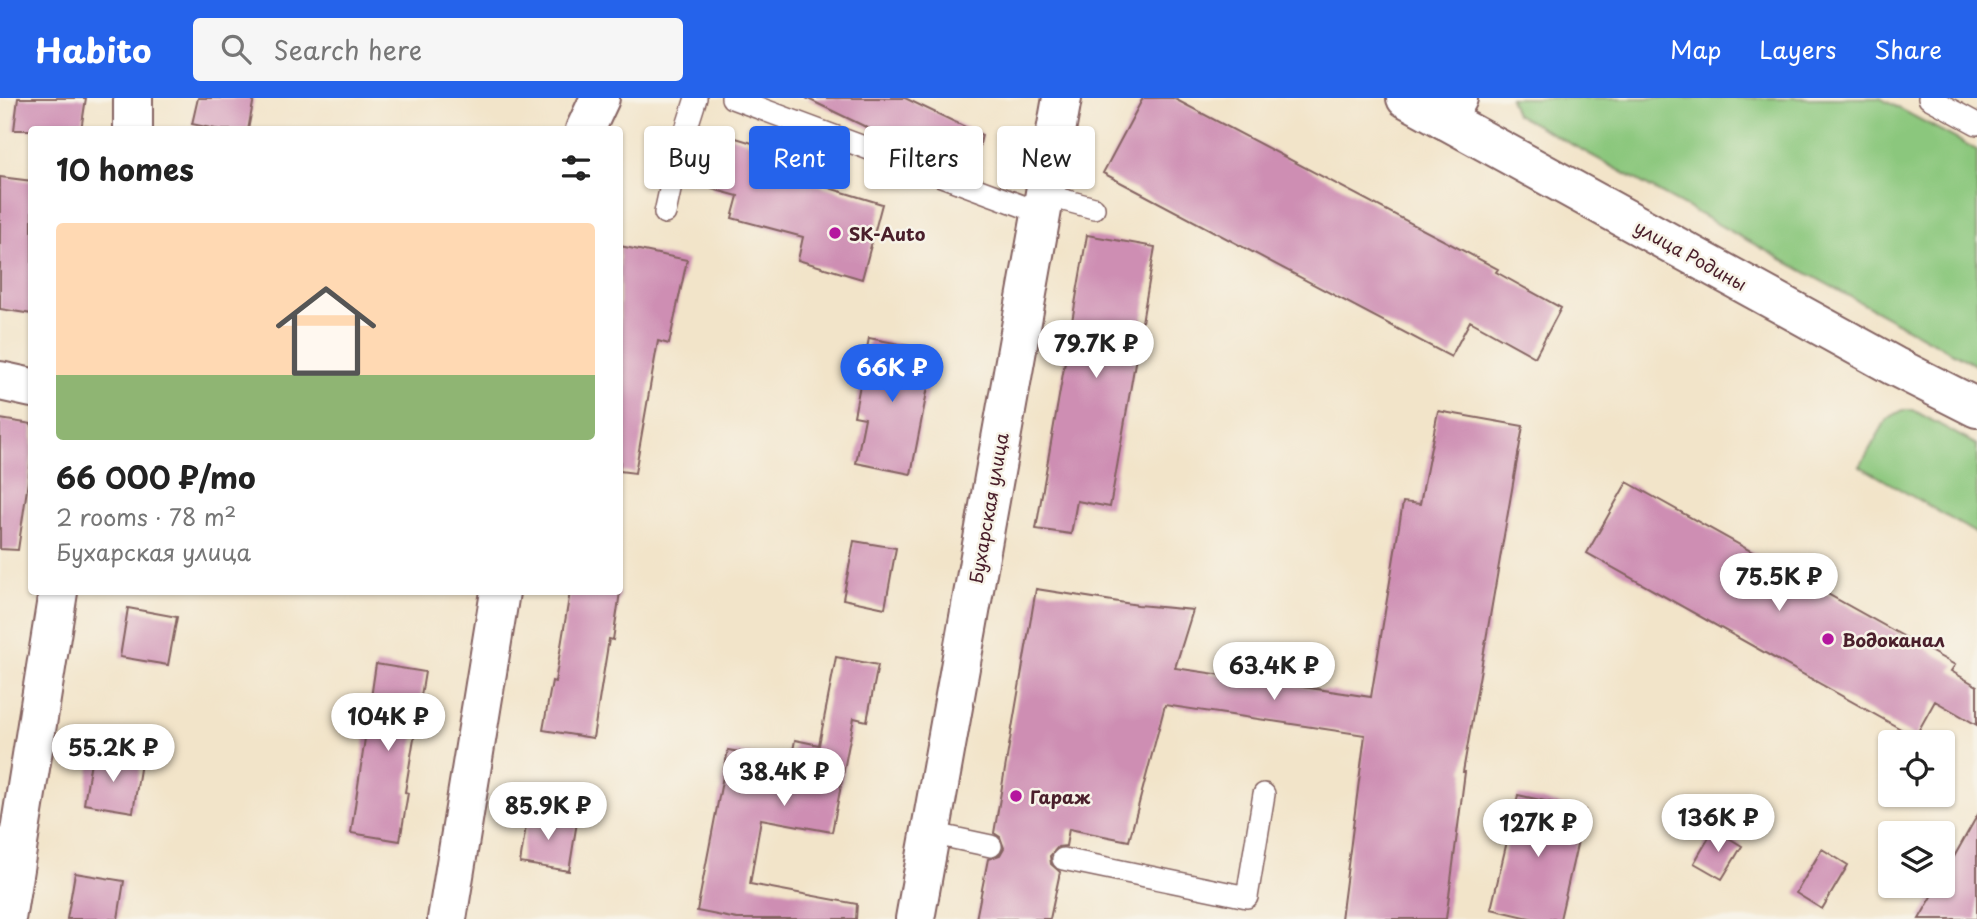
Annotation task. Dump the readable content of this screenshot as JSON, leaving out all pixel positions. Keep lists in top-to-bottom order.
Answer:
{
  "streets": {
    "street": ["улица Родины", "Бухарская улица"]
  },
  "places": ["SK-Auto", "Водоканал", "Гараж"],
  "page": {
    "header": "Habito",
    "search": "Search here",
    "nav": ["Map", "Layers", "Share"],
    "chip": [
      "Buy",
      "Rent",
      "Filters",
      "New"
    ],
    "heading": "10 homes",
    "list": [
      {
        "name": "66 000 ₽/mo",
        "note": "2 rooms · 78 m² · Бухарская улица"
      }
    ],
    "price": [
      "79.7K ₽",
      "66K ₽",
      "75.5K ₽",
      "63.4K ₽",
      "104K ₽",
      "55.2K ₽",
      "38.4K ₽",
      "85.9K ₽",
      "136K ₽",
      "127K ₽"
    ]
  }
}
